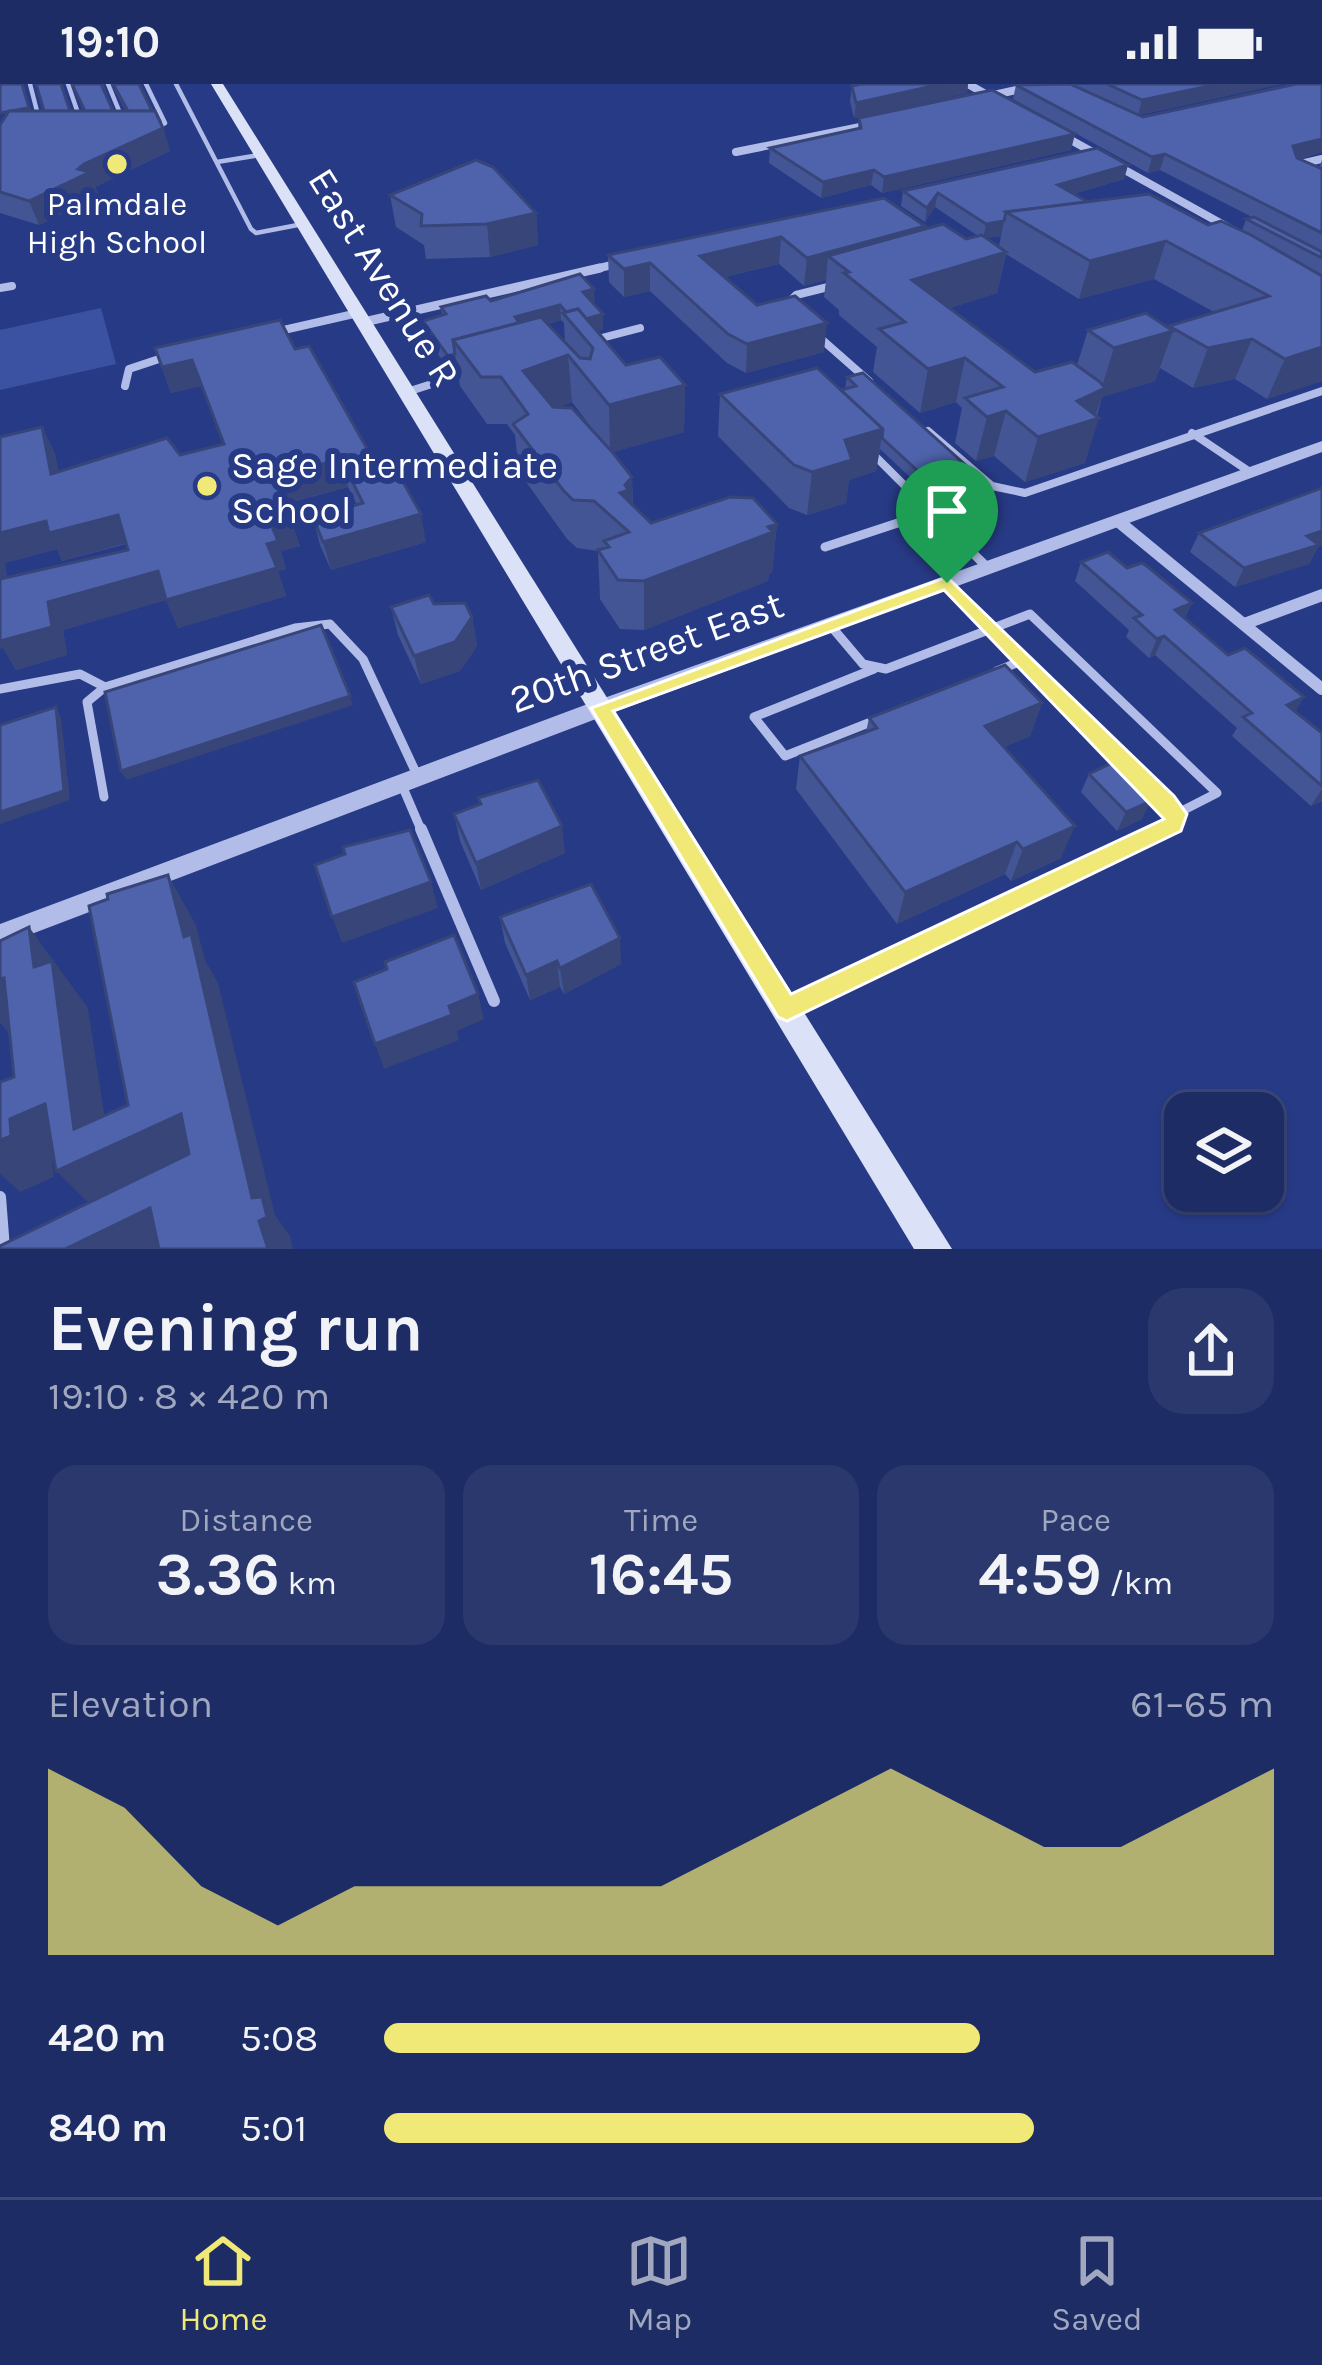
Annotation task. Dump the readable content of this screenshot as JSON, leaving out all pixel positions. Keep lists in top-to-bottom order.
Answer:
{
  "streets": {
    "main road": ["East Avenue R"],
    "street": ["20th Street East"]
  },
  "crossings": [
    ["East Avenue R", "20th Street East"]
  ],
  "places": ["Palmdale High School", "Sage Intermediate School"],
  "page": {
    "status": "19:10",
    "heading": ["Evening run", "19:10 · 8 × 420 m"],
    "stats": [
      ["Distance", "3.36 km"],
      ["Time", "16:45"],
      ["Pace", "4:59 /km"]
    ],
    "chart": ["Elevation", "61–65 m"],
    "list": [
      {
        "name": "420 m",
        "note": "5:08"
      },
      {
        "name": "840 m",
        "note": "5:01"
      }
    ],
    "tabs": ["Home", "Map", "Saved"]
  }
}
